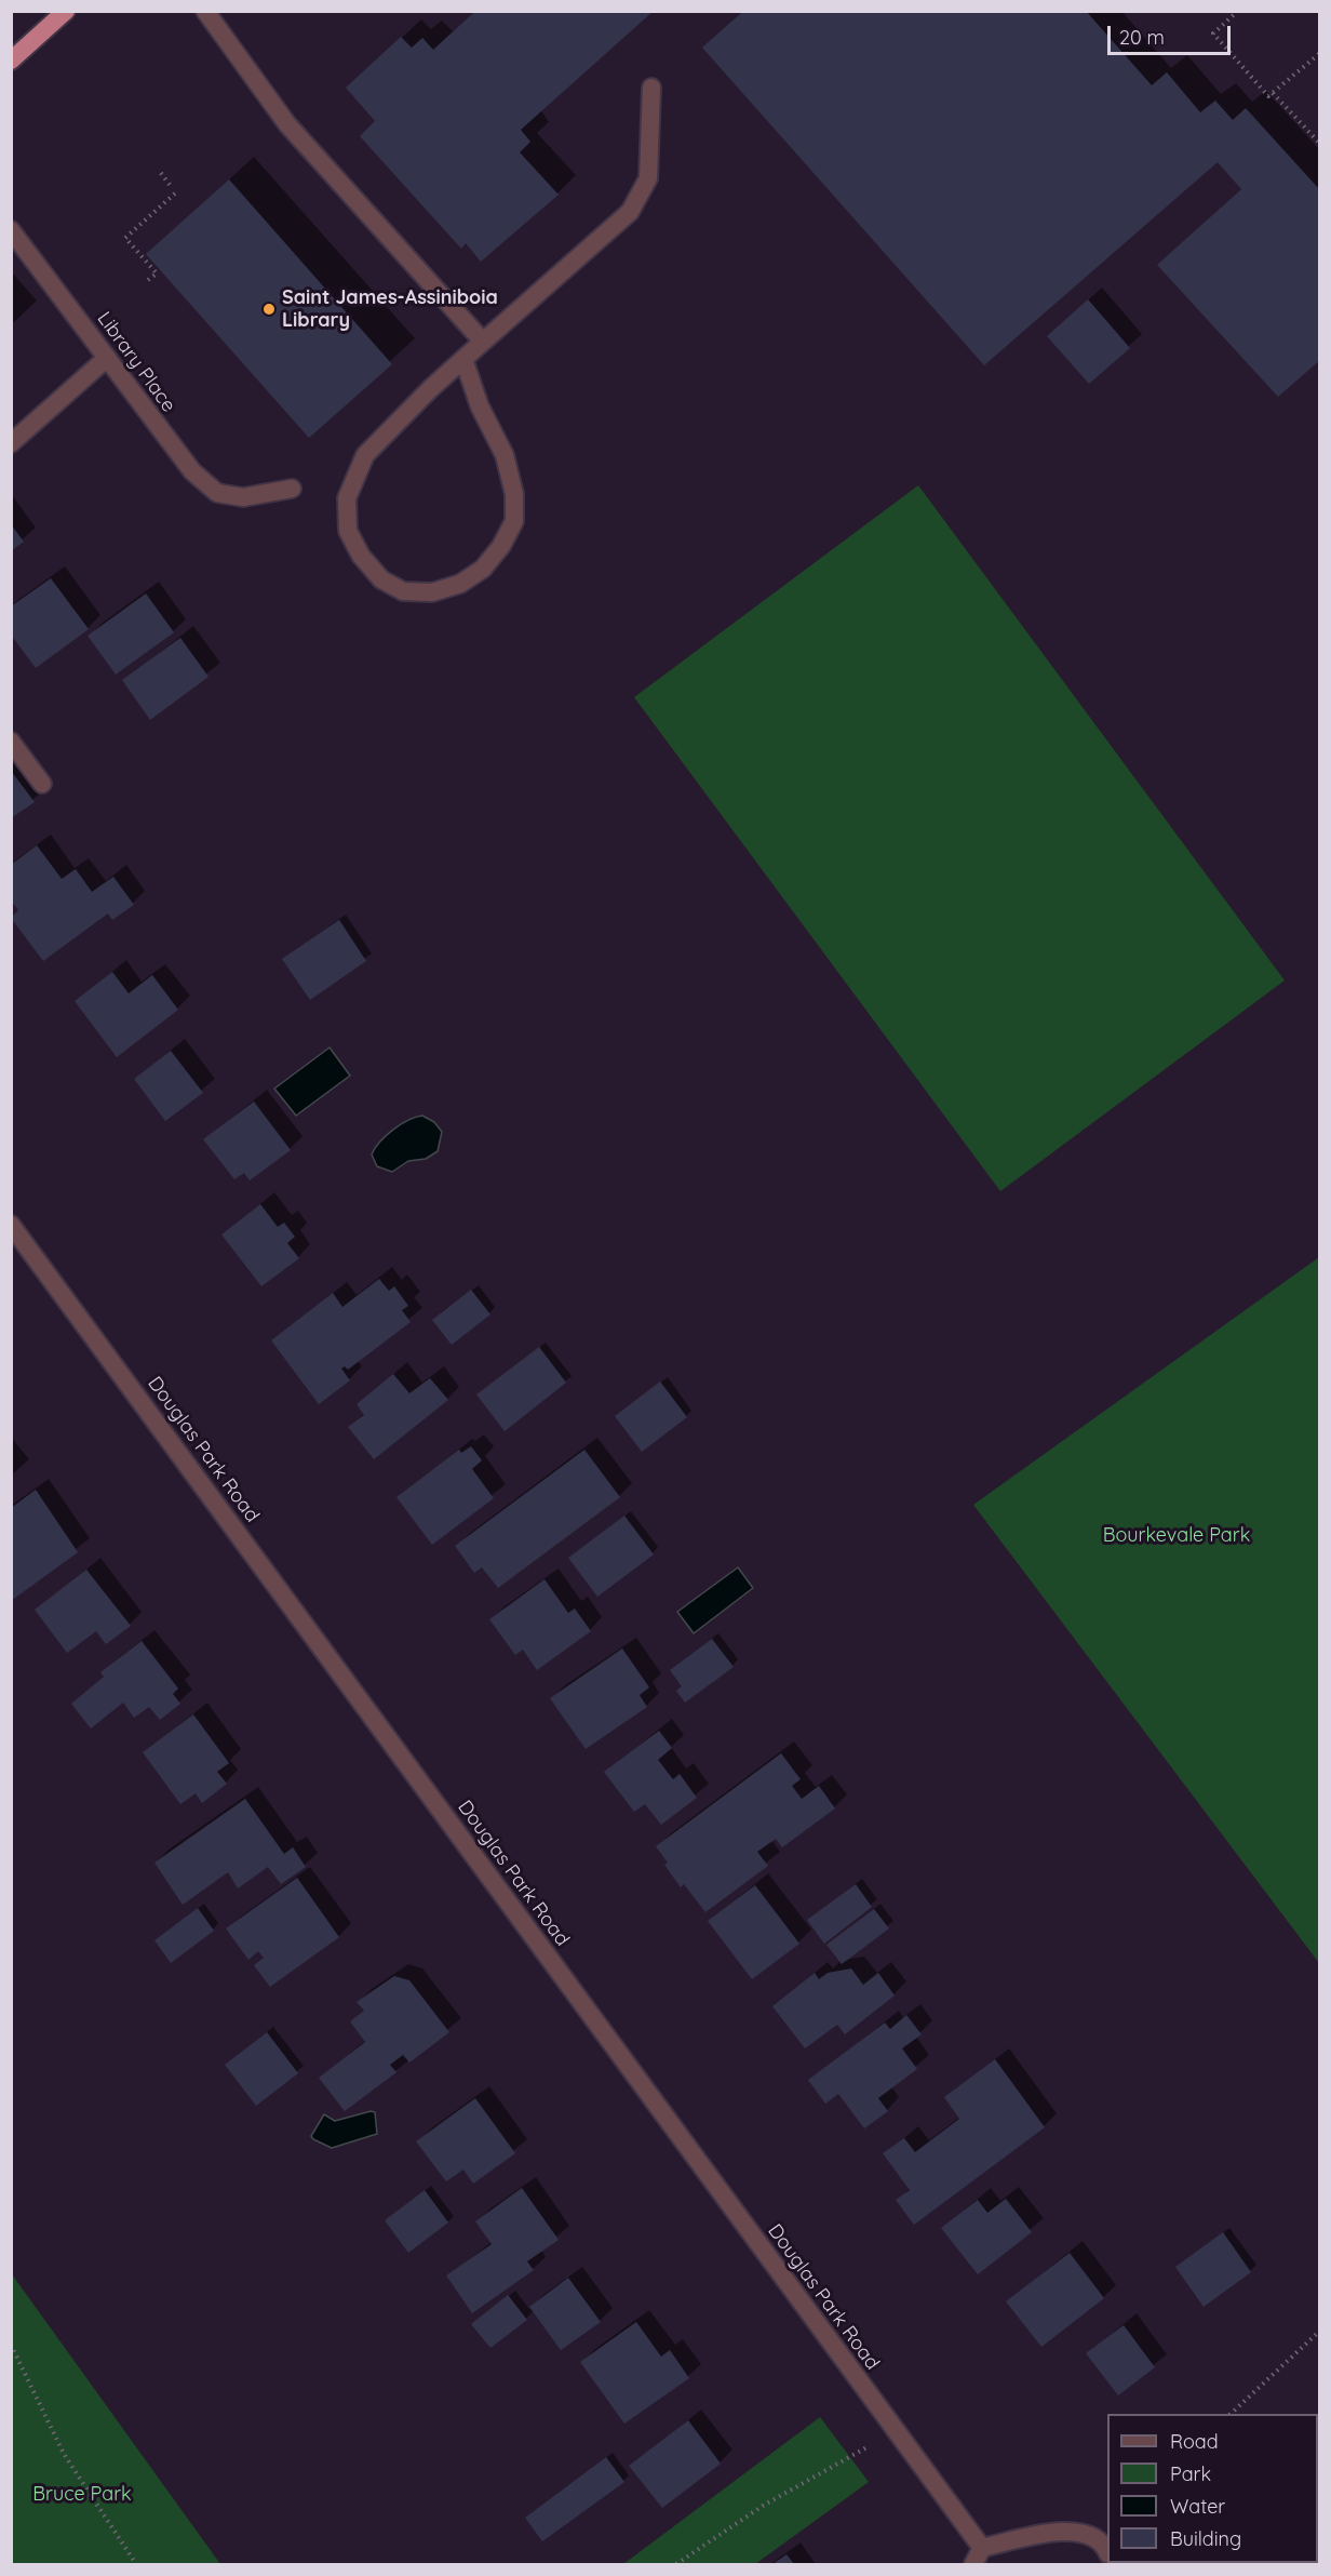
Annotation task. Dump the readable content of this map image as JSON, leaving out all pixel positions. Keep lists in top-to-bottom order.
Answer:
{
  "streets": {
    "street": ["Library Place", "Douglas Park Road"]
  },
  "parks": ["Bourkevale Park", "Bruce Park"],
  "places": ["Saint James-Assiniboia Library"],
  "legend": [
    "Road",
    "Park",
    "Water",
    "Building"
  ],
  "scale_bar": "20 m"
}
